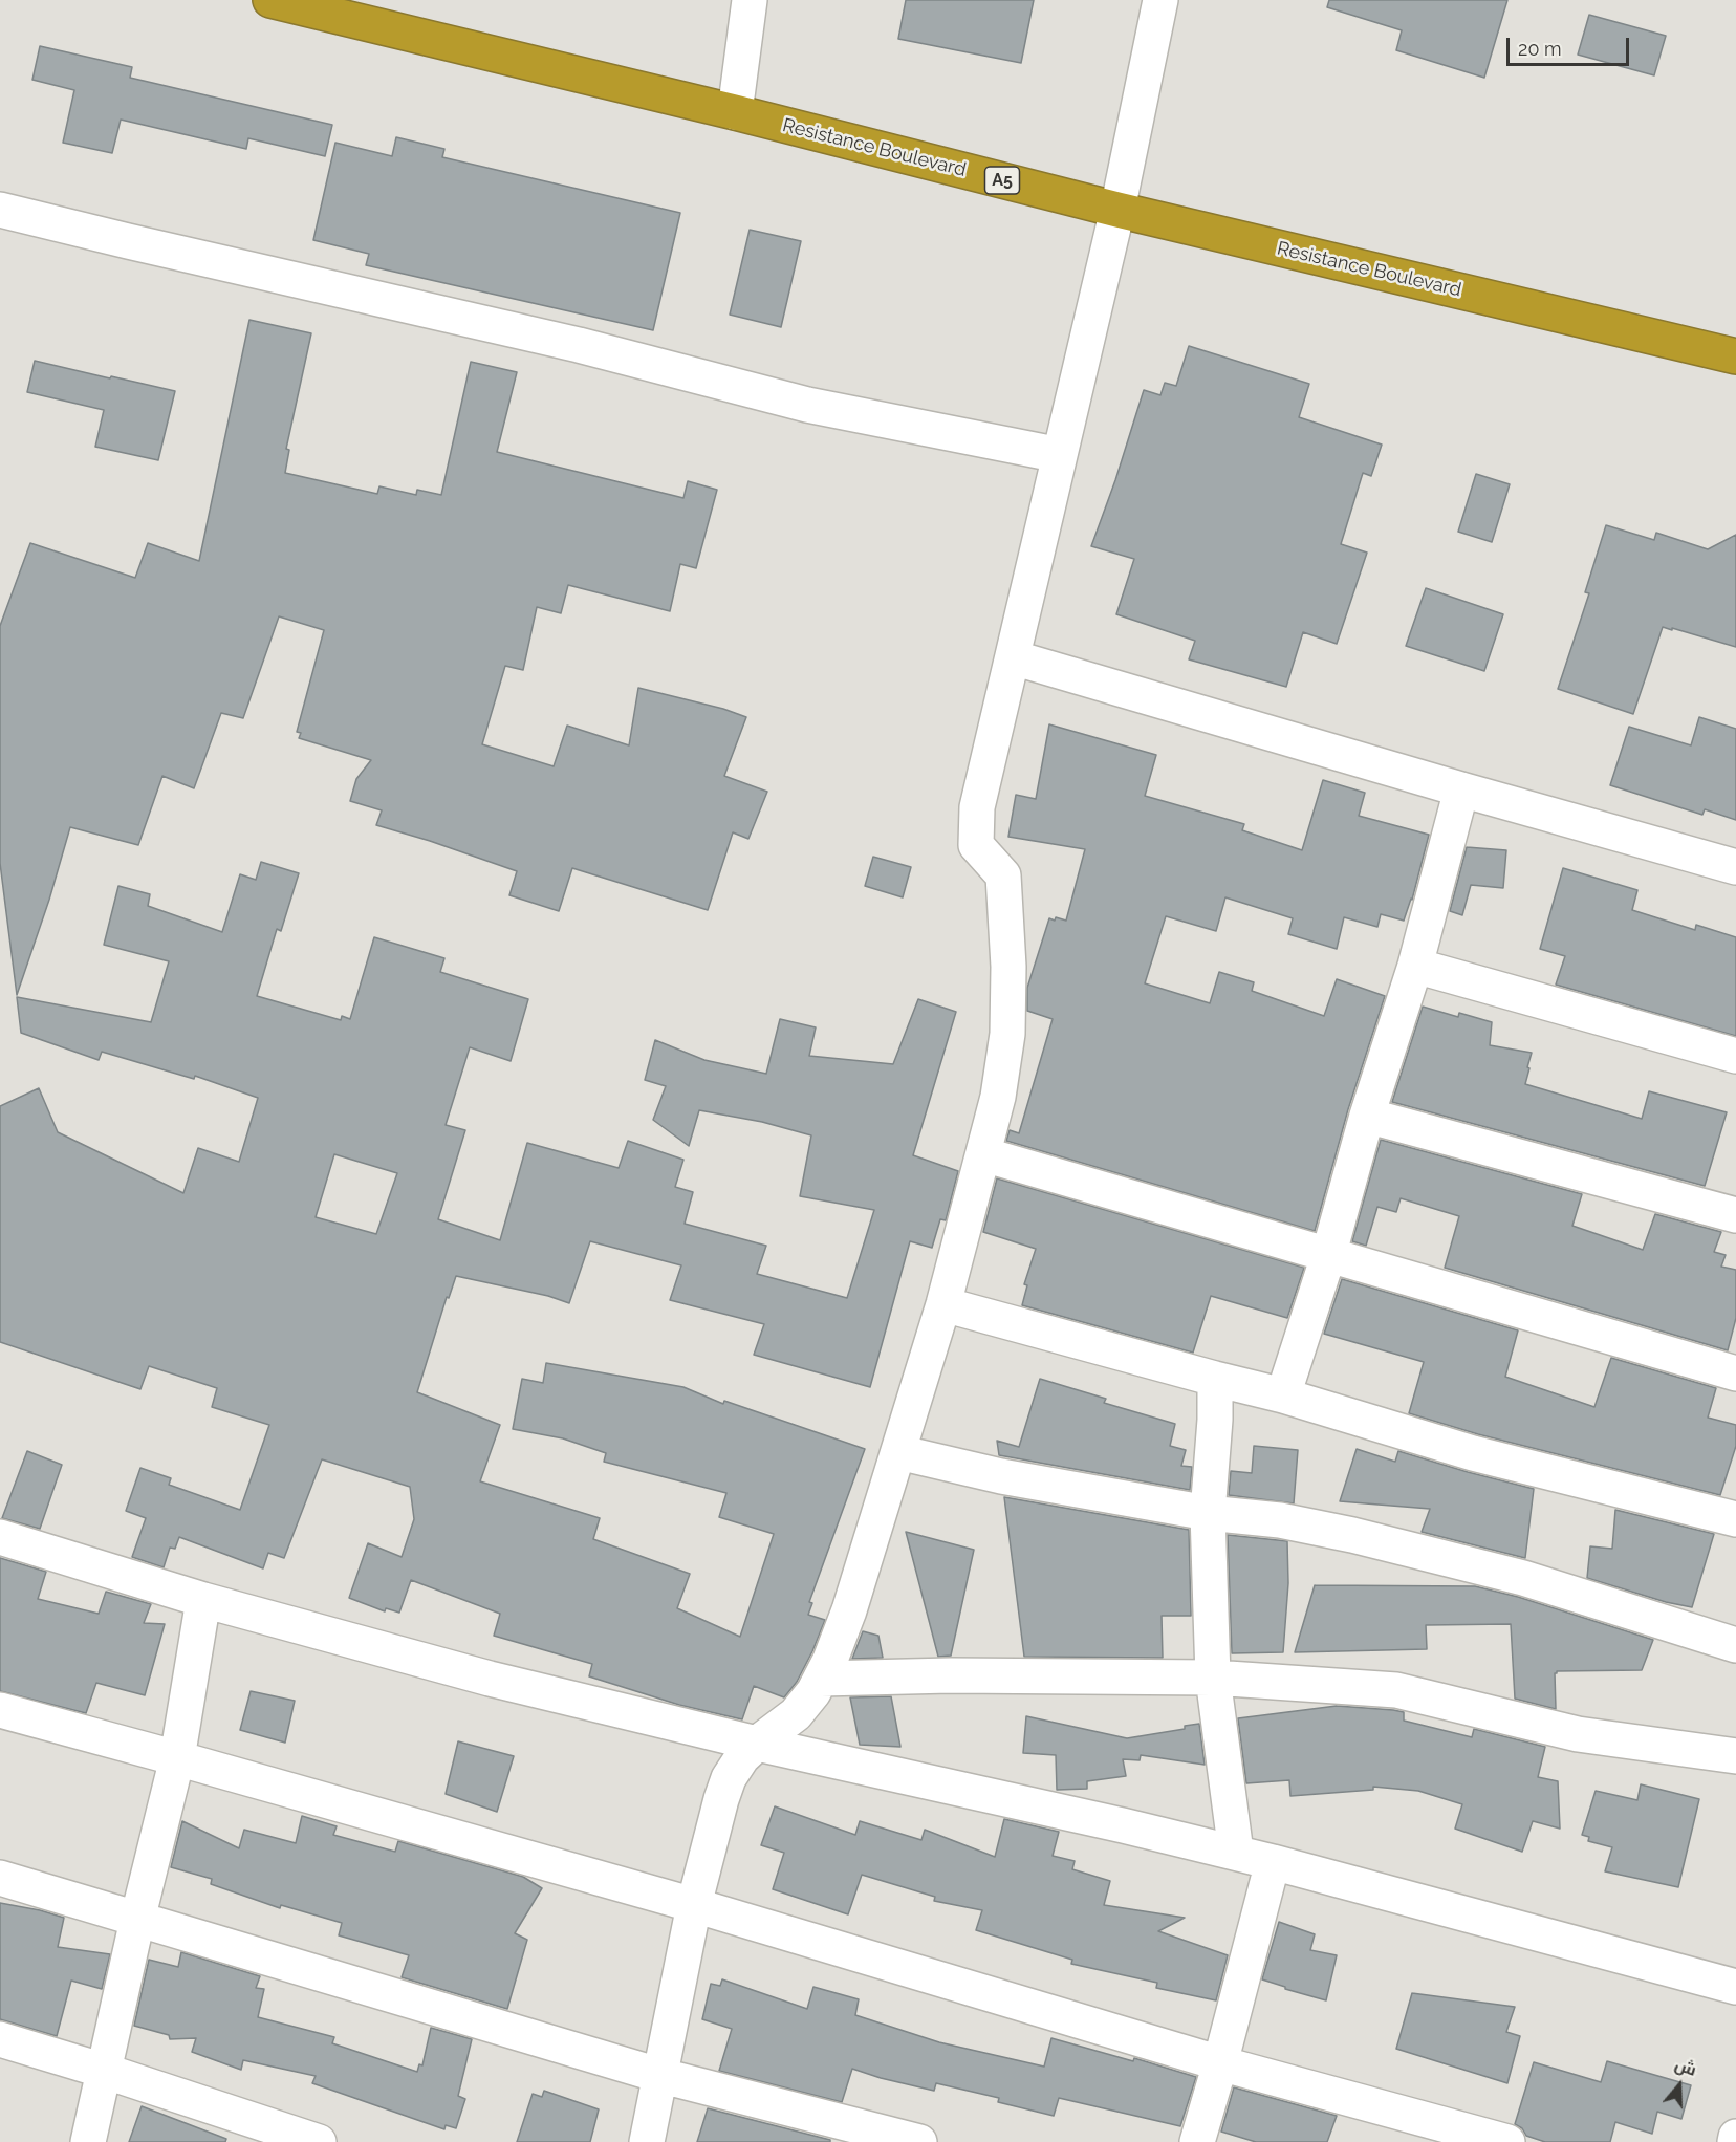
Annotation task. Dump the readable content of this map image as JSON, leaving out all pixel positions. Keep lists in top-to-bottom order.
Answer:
{
  "streets": {
    "highway": ["Resistance Boulevard", "A5"]
  },
  "scale_bar": "20 m",
  "north": "top"
}
